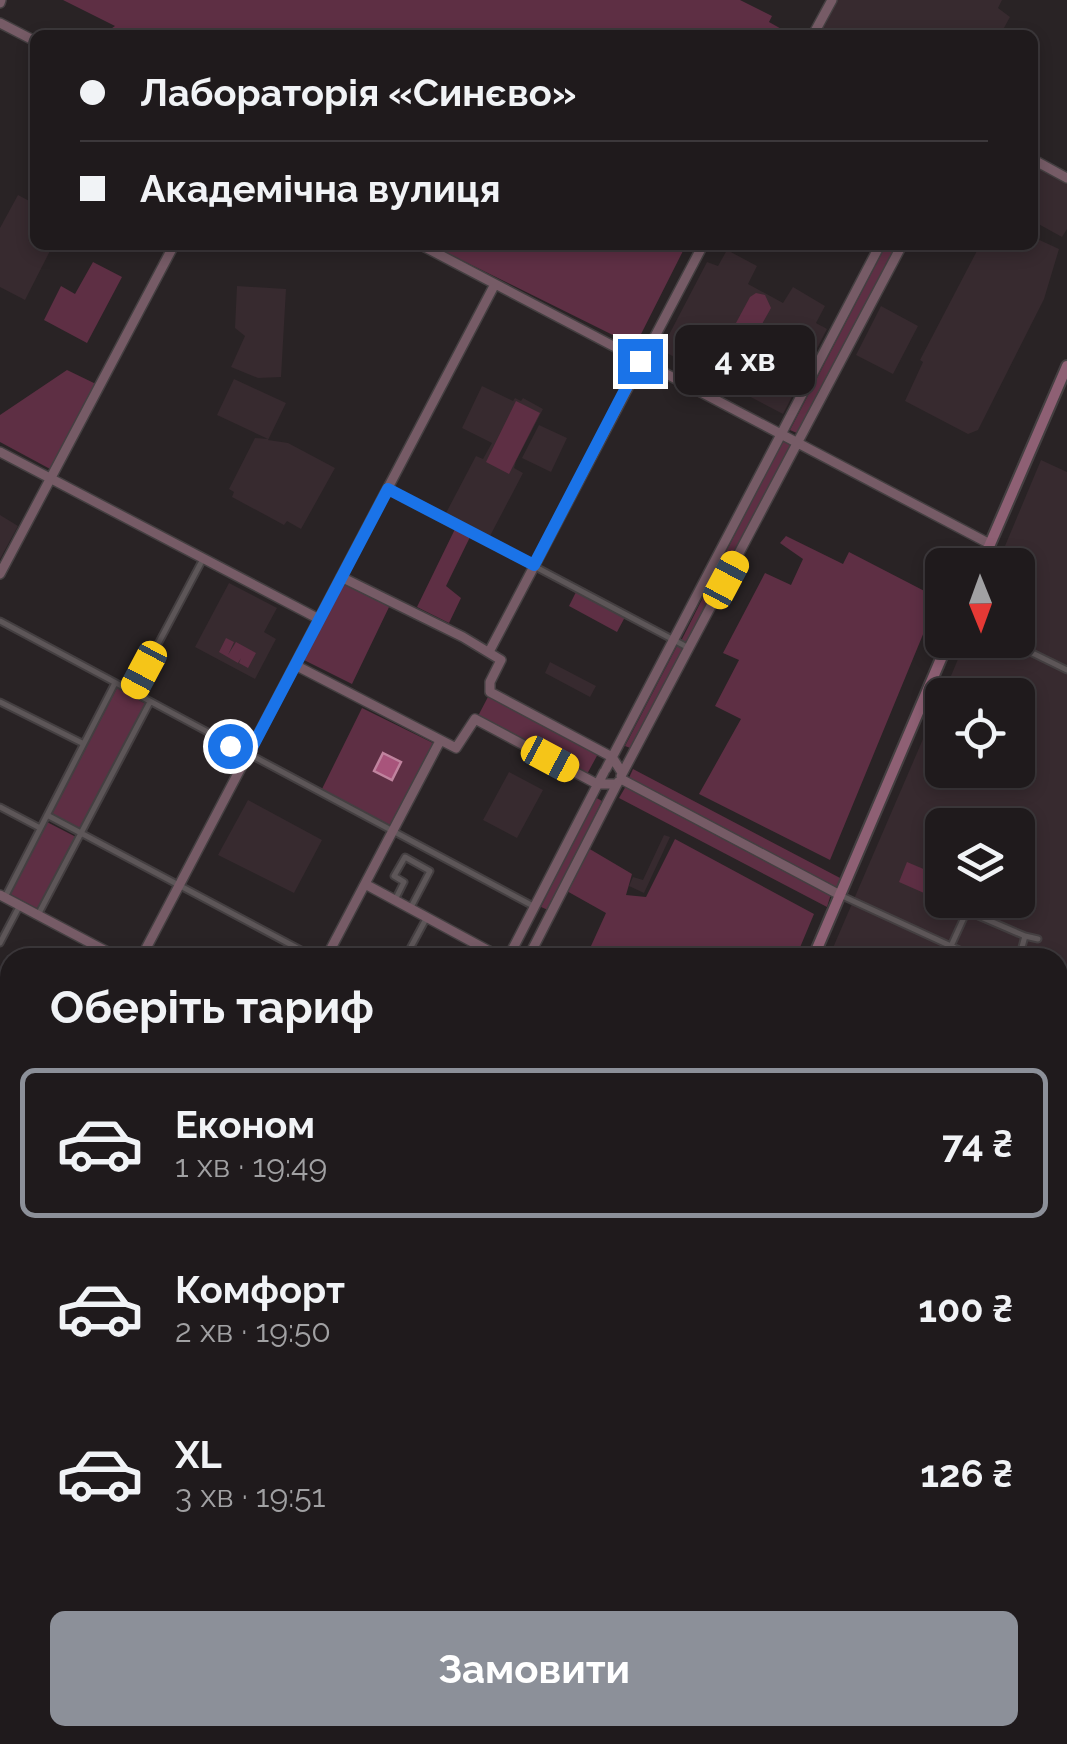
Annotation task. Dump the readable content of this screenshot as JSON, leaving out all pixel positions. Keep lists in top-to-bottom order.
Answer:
{
  "north": "bottom",
  "page": {
    "banner": ["Лабораторія «Синєво»", "Академічна вулиця"],
    "bubble": "4 хв",
    "heading": "Оберіть тариф",
    "list": [
      {
        "name": "Економ",
        "note": "1 хв · 19:49",
        "value": "74 ₴"
      },
      {
        "name": "Комфорт",
        "note": "2 хв · 19:50",
        "value": "100 ₴"
      },
      {
        "name": "XL",
        "note": "3 хв · 19:51",
        "value": "126 ₴"
      }
    ],
    "buttons": "Замовити"
  }
}
